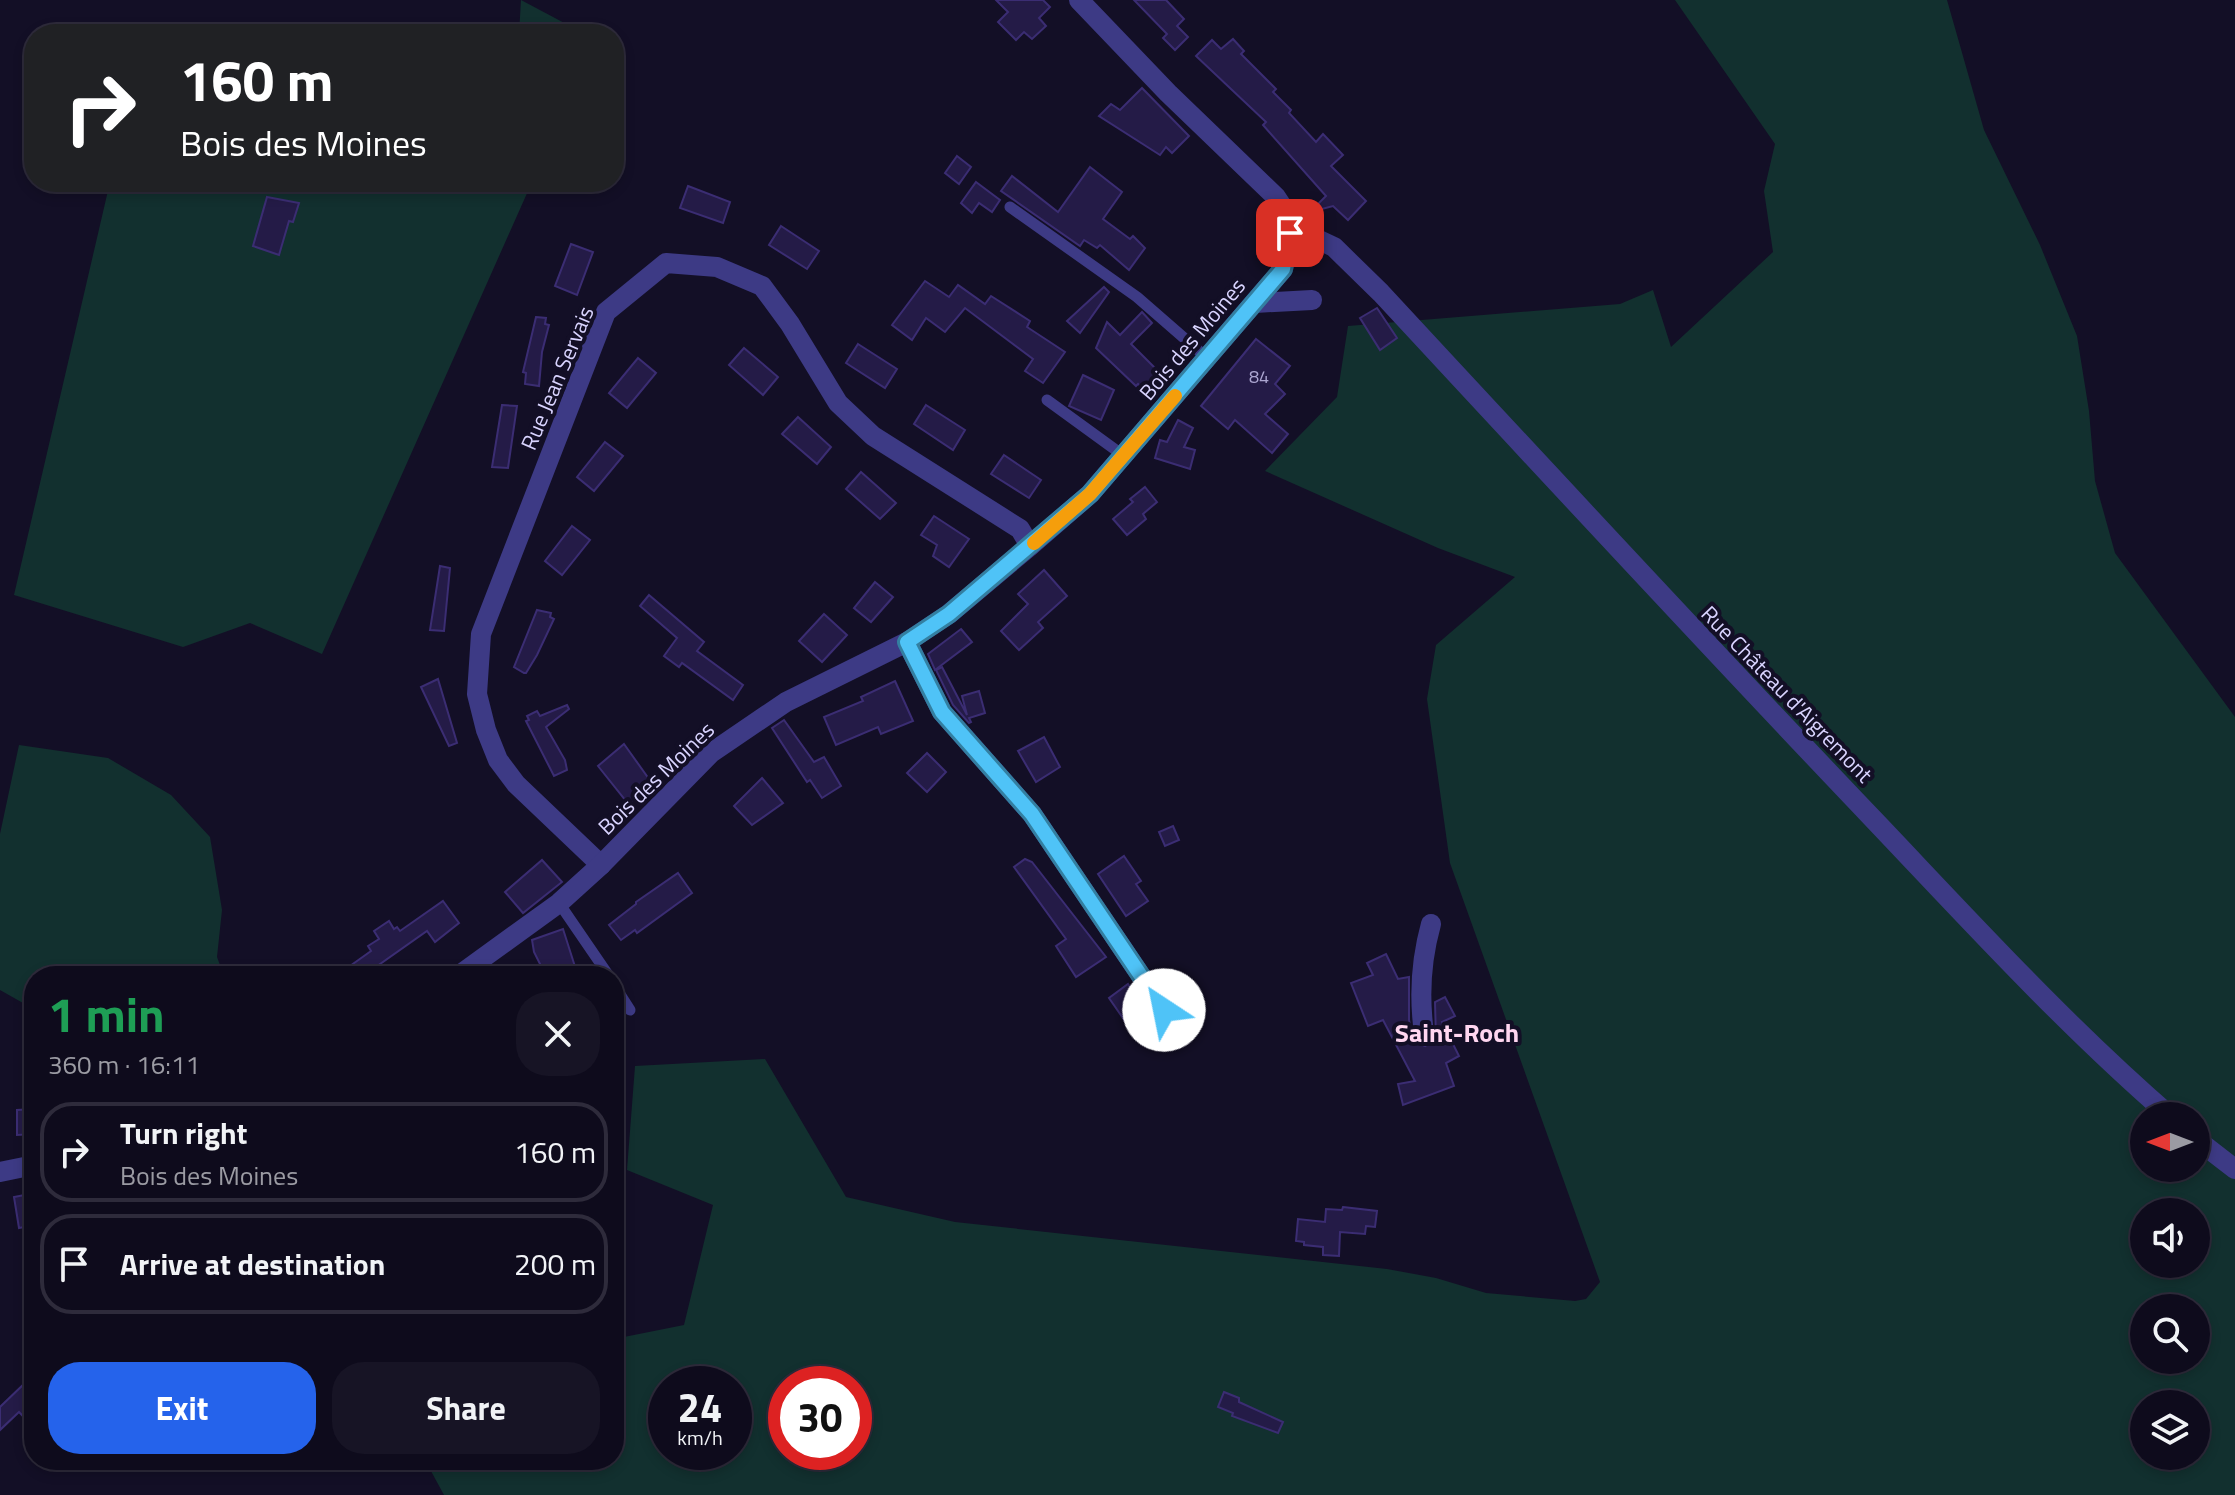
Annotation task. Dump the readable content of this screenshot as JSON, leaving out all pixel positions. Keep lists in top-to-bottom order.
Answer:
{
  "streets": {
    "street": ["Bois des Moines", "Rue Jean Servais", "Rue Château d'Aigremont"]
  },
  "crossings": [
    ["Bois des Moines", "Rue Jean Servais"],
    ["Bois des Moines", "Rue Château d'Aigremont"]
  ],
  "districts": ["Saint-Roch"],
  "house_numbers": ["84"],
  "north": "left",
  "page": {
    "turn": ["160 m", "Bois des Moines"],
    "heading": ["1 min", "360 m · 16:11"],
    "list": [
      {
        "name": "Turn right",
        "note": "Bois des Moines",
        "value": "160 m"
      },
      {
        "name": "Arrive at destination",
        "value": "200 m"
      }
    ],
    "buttons": ["Exit", "Share"],
    "speed": "24 km/h",
    "limit": "30"
  }
}
